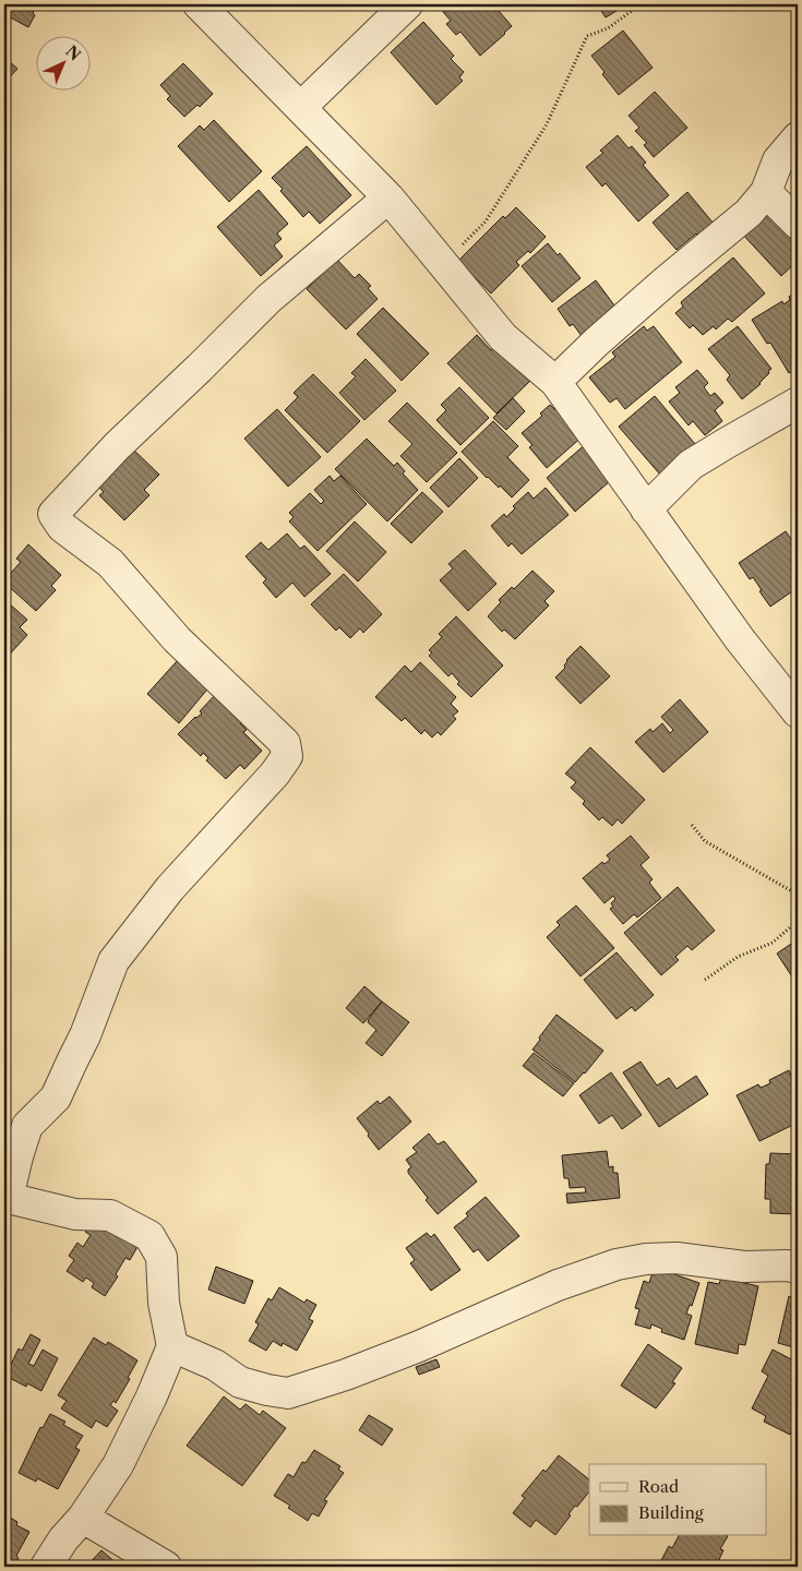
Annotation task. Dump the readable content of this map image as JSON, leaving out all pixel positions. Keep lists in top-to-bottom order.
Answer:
{
  "legend": ["Road", "Building"],
  "north": "top right"
}
